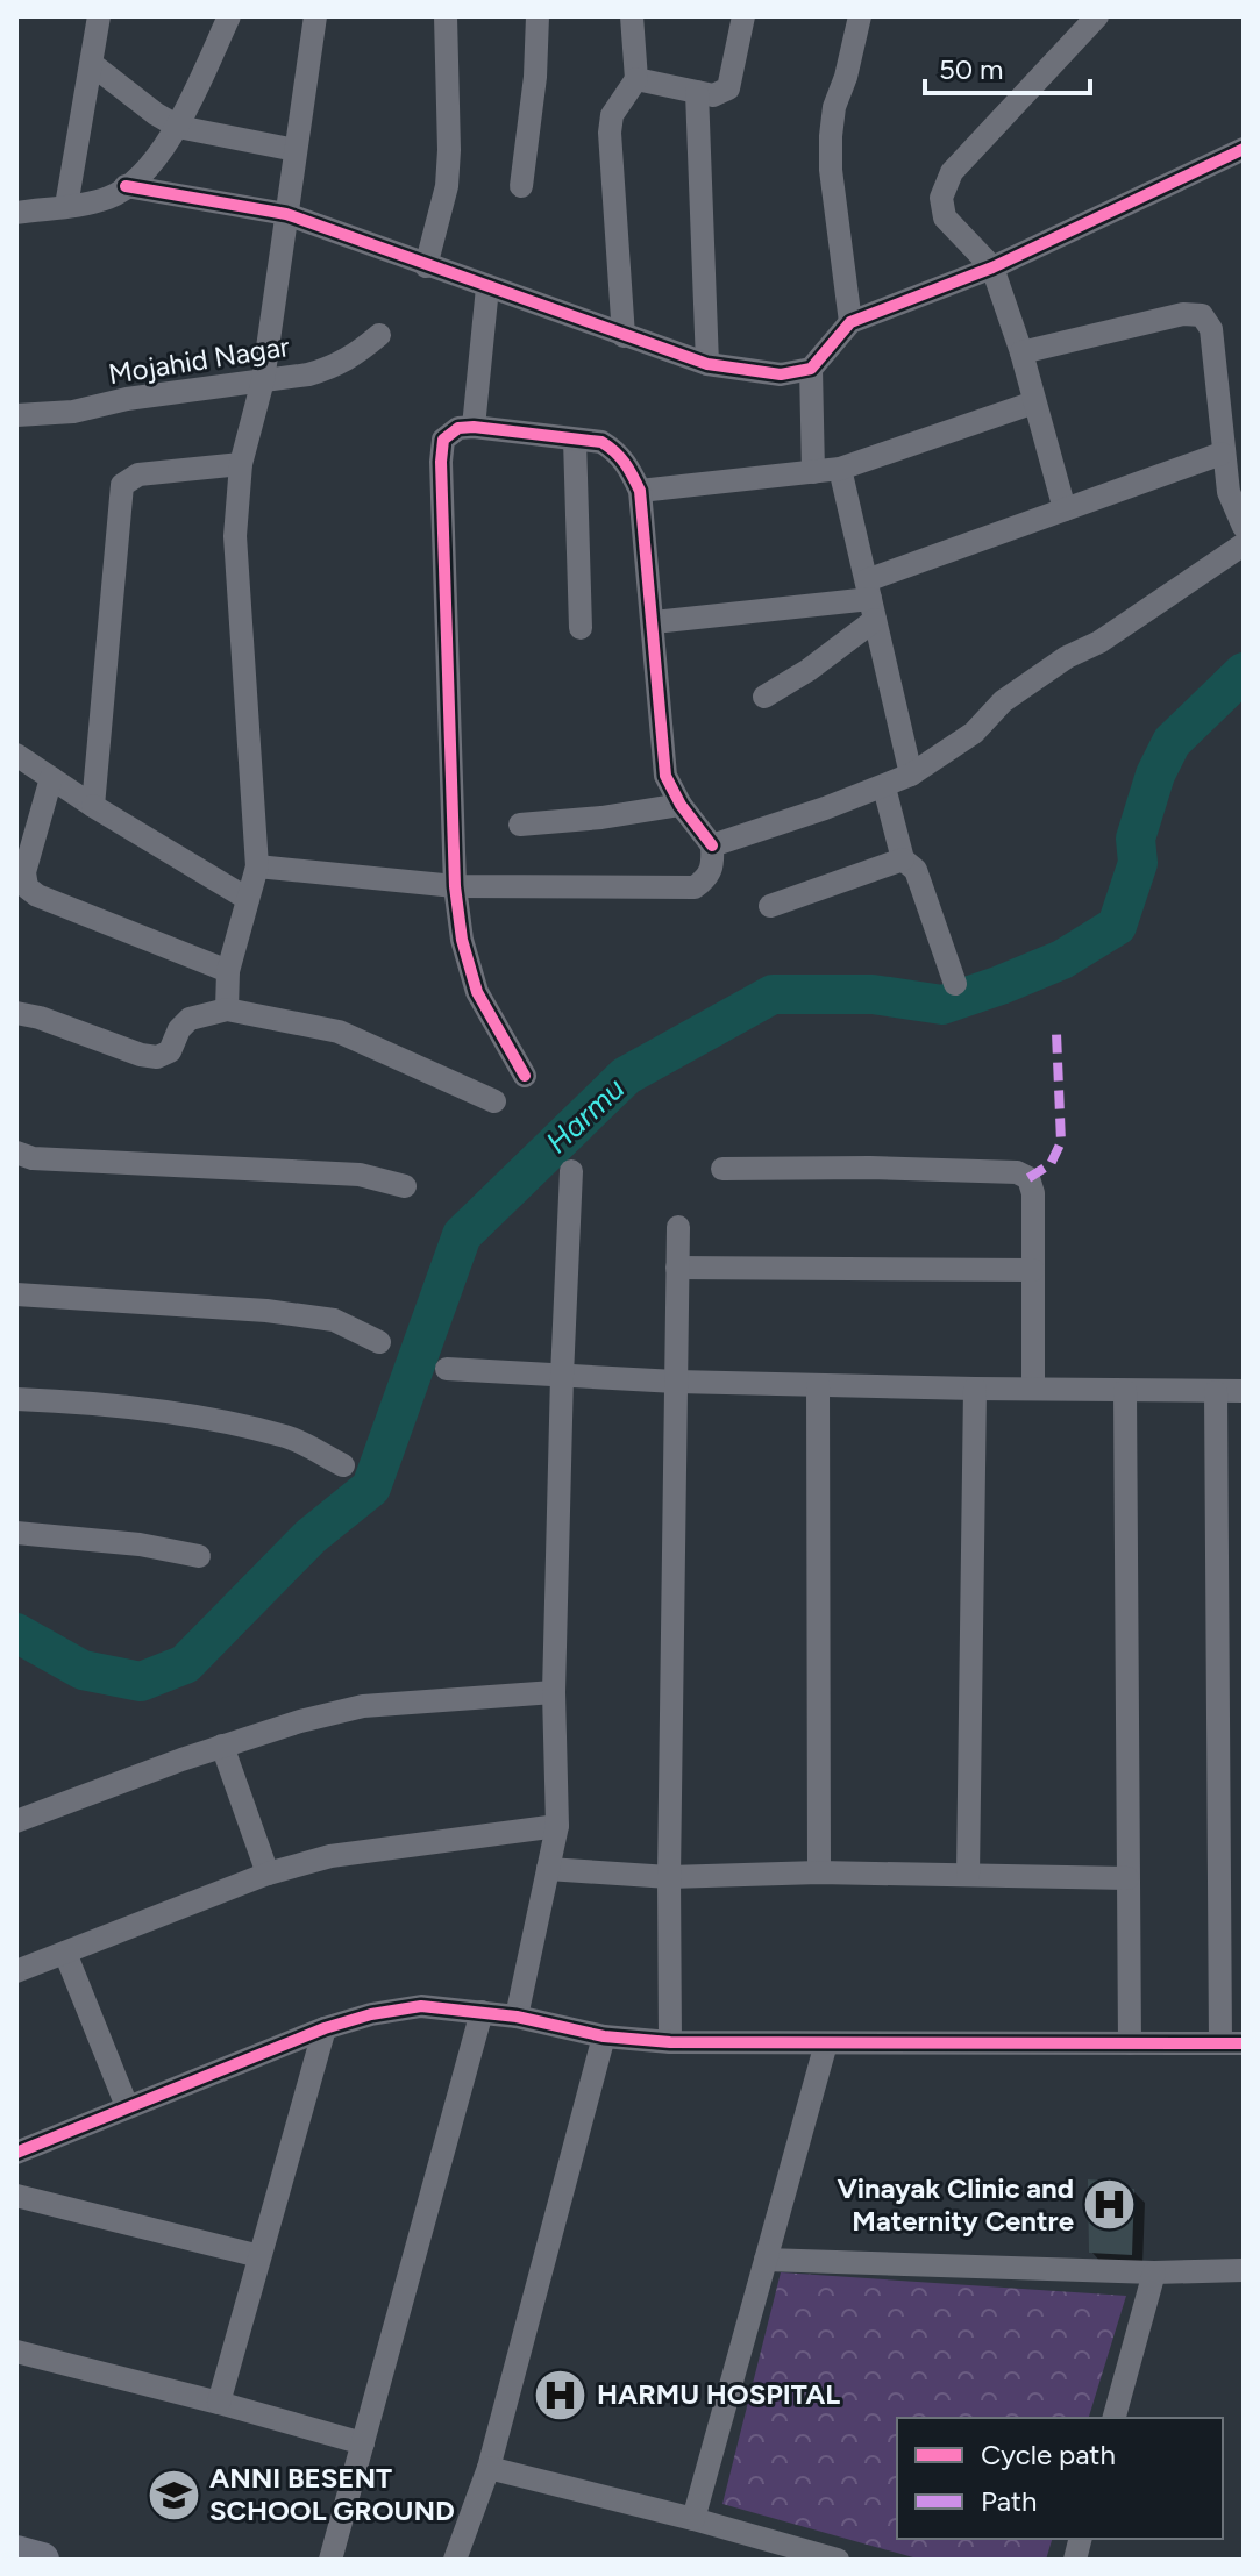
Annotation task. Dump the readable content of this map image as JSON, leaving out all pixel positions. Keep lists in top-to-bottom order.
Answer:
{
  "streets": {
    "street": ["Mojahid Nagar"]
  },
  "water": ["Harmu"],
  "places": {
    "hospital": ["Vinayak Clinic and Maternity Centre", "HARMU HOSPITAL"],
    "school or university": ["ANNI BESENT SCHOOL GROUND"]
  },
  "legend": ["Cycle path", "Path"],
  "scale_bar": "50 m"
}
